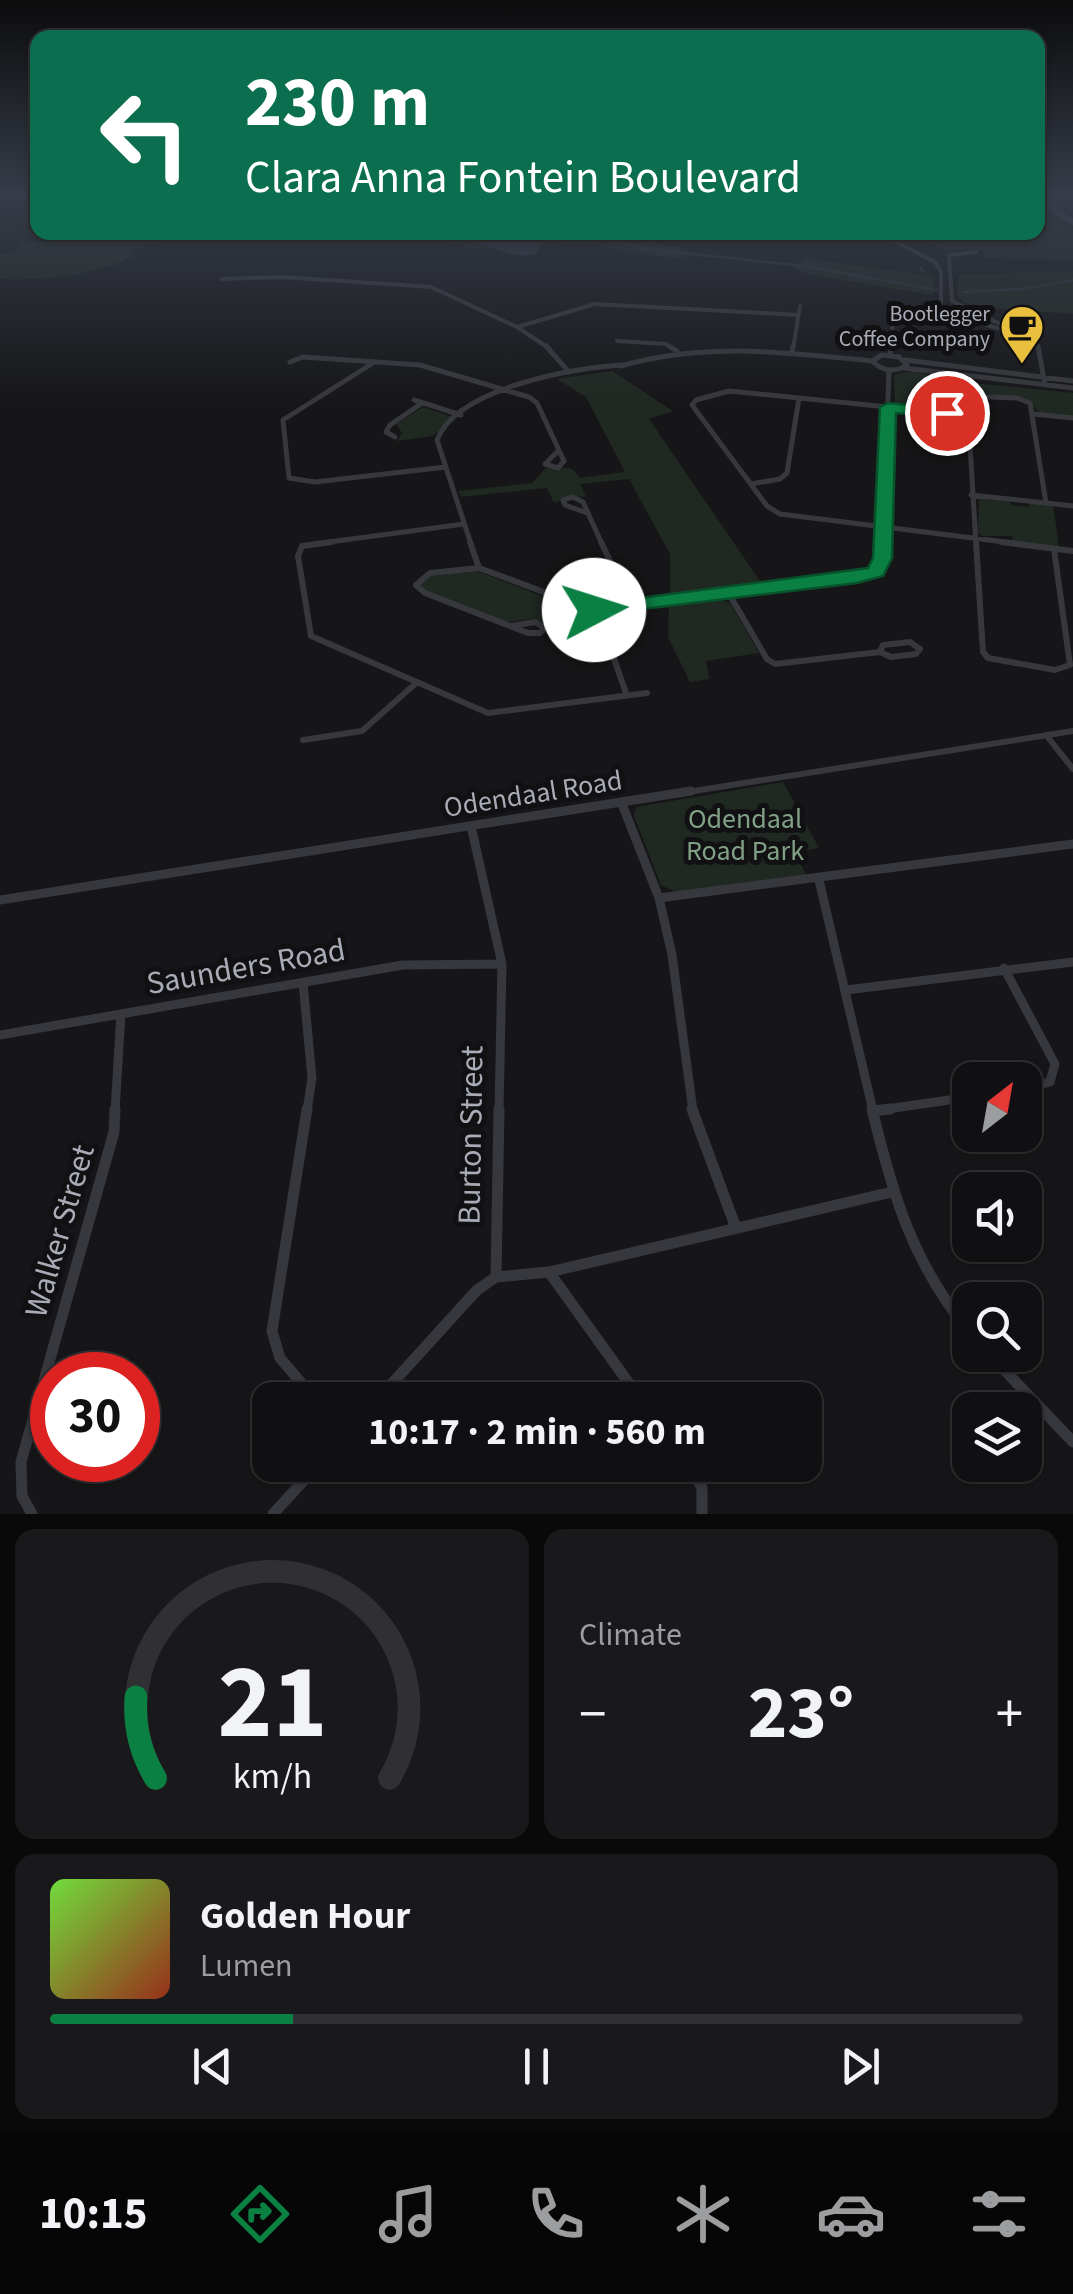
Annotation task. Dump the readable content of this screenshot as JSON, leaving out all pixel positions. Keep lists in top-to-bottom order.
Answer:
{
  "streets": {
    "street": [
      "Odendaal Road",
      "Saunders Road",
      "Burton Street",
      "Walker Street"
    ]
  },
  "crossings": [
    ["Odendaal Road", "Burton Street"],
    ["Saunders Road", "Burton Street"],
    ["Saunders Road", "Walker Street"]
  ],
  "parks": ["Odendaal Road Park"],
  "places": {
    "cafe": ["Bootlegger Coffee Company"]
  },
  "north": "top right",
  "page": {
    "turn": ["230 m", "Clara Anna Fontein Boulevard"],
    "limit": "30",
    "trip": "10:17 · 2 min · 560 m",
    "tile": "Climate",
    "heat": ["−", "23°", "+"],
    "song": ["Golden Hour", "Lumen"],
    "tabs": "10:15",
    "gauge": ["21", "km/h"]
  }
}
